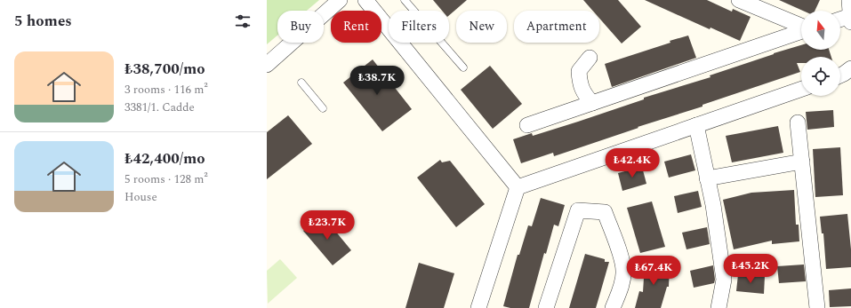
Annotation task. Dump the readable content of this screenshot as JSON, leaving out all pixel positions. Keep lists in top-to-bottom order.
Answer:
{
  "north": "top",
  "page": {
    "heading": "5 homes",
    "chip": [
      "Buy",
      "Rent",
      "Filters",
      "New",
      "Apartment"
    ],
    "list": [
      {
        "name": "₺38,700/mo",
        "note": "3 rooms · 116 m² · 3381/1. Cadde"
      },
      {
        "name": "₺42,400/mo",
        "note": "5 rooms · 128 m² · House"
      }
    ],
    "price": [
      "₺38.7K",
      "₺42.4K",
      "₺23.7K",
      "₺45.2K",
      "₺67.4K"
    ]
  }
}
